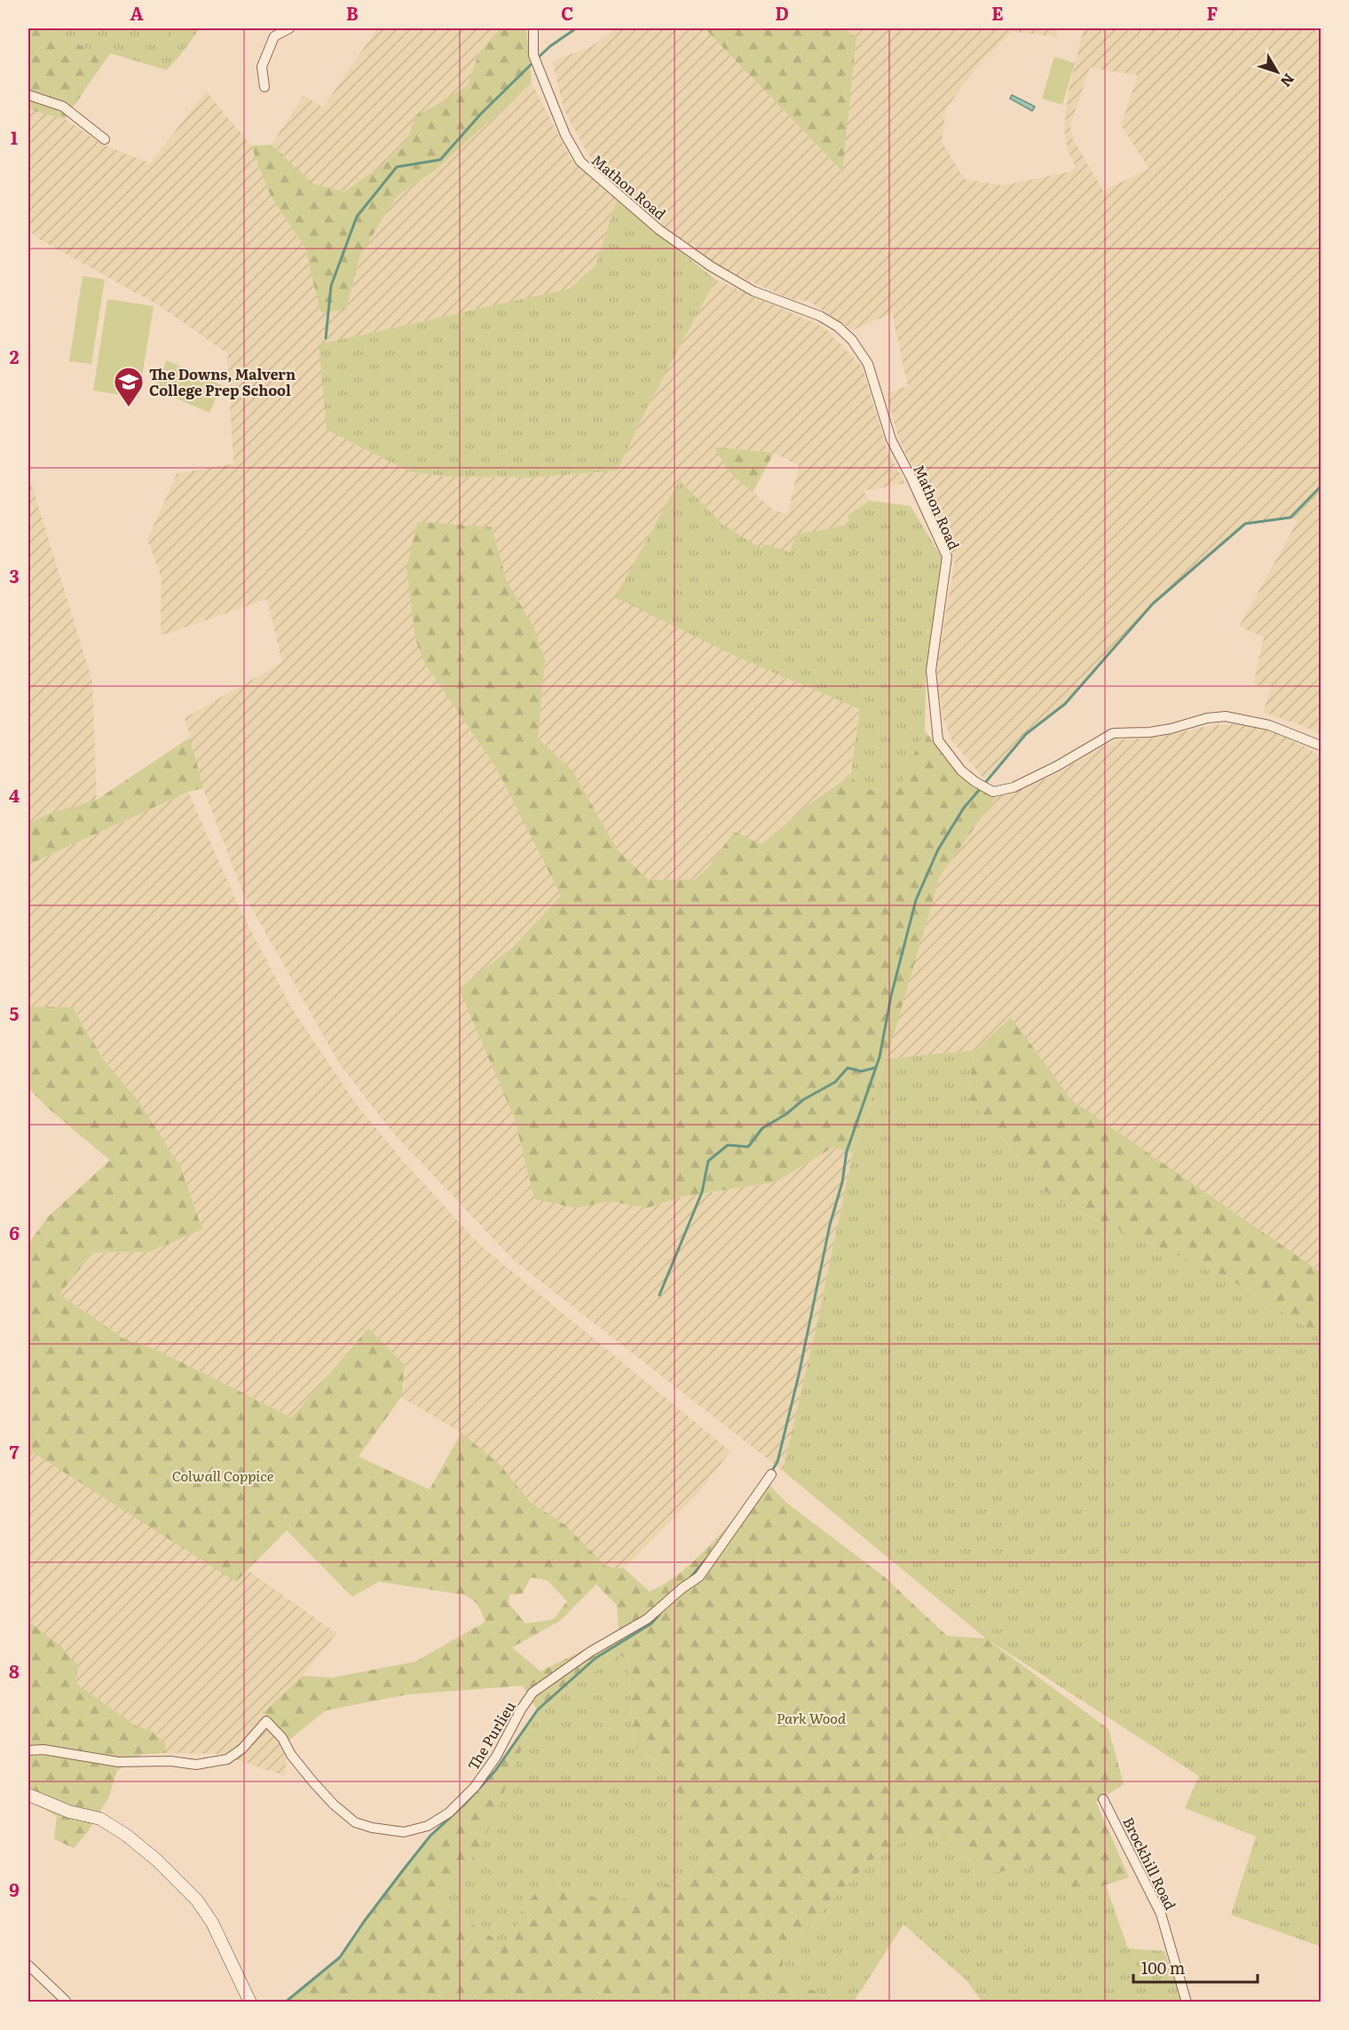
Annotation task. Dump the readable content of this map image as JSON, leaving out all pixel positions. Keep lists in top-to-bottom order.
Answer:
{
  "streets": {
    "street": ["Mathon Road", "The Purlieu", "Brockhill Road"]
  },
  "parks": ["Colwall Coppice", "Park Wood"],
  "places": {
    "school or university": ["The Downs, Malvern College Prep School"]
  },
  "scale_bar": "100 m",
  "north": "bottom right",
  "grid": {
    "columns": [
      "A",
      "B",
      "C",
      "D",
      "E",
      "F"
    ],
    "rows": [
      "1",
      "2",
      "3",
      "4",
      "5",
      "6",
      "7",
      "8",
      "9"
    ]
  }
}
